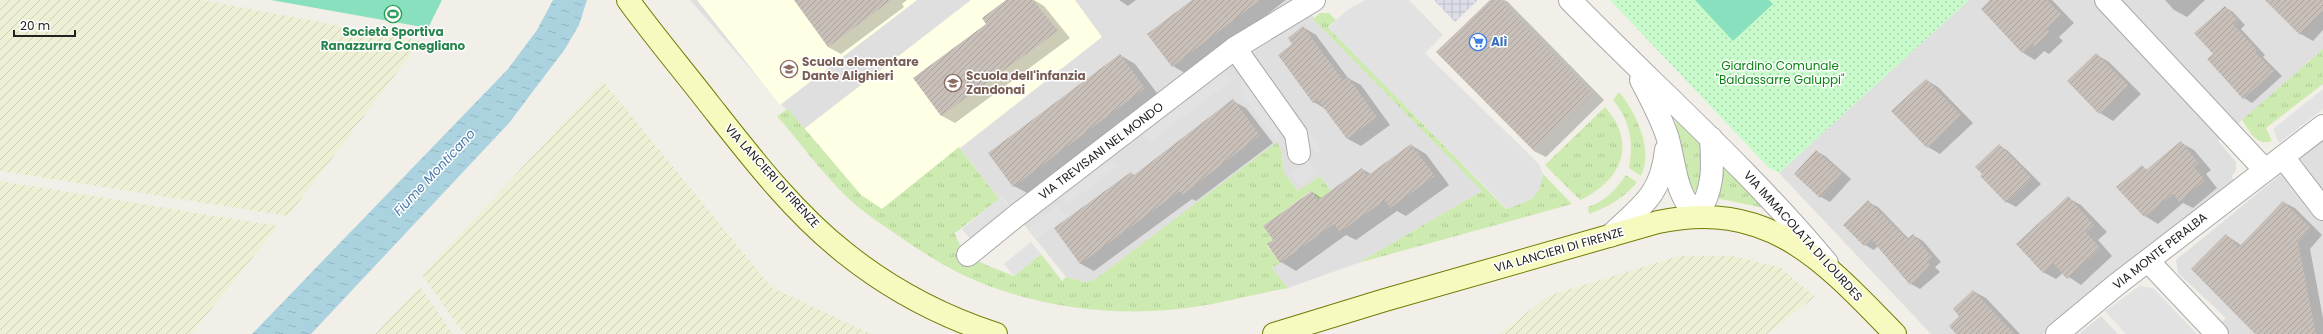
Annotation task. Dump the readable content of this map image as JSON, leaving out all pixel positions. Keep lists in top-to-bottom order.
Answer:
{
  "streets": {
    "main road": ["VIA LANCIERI DI FIRENZE", "VIA IMMACOLATA DI LOURDES"],
    "street": ["VIA TREVISANI NEL MONDO", "VIA MONTE PERALBA"]
  },
  "crossings": [
    ["VIA LANCIERI DI FIRENZE", "VIA IMMACOLATA DI LOURDES"]
  ],
  "water": ["Fiume Monticano"],
  "parks": ["Giardino Comunale \"Baldassarre Galuppi\""],
  "places": {
    "sports": ["Società Sportiva Ranazzurra Conegliano"],
    "supermarket": ["Alì"],
    "school or university": ["Scuola elementare Dante Alighieri", "Scuola dell'infanzia Zandonai"]
  },
  "scale_bar": "20 m"
}
